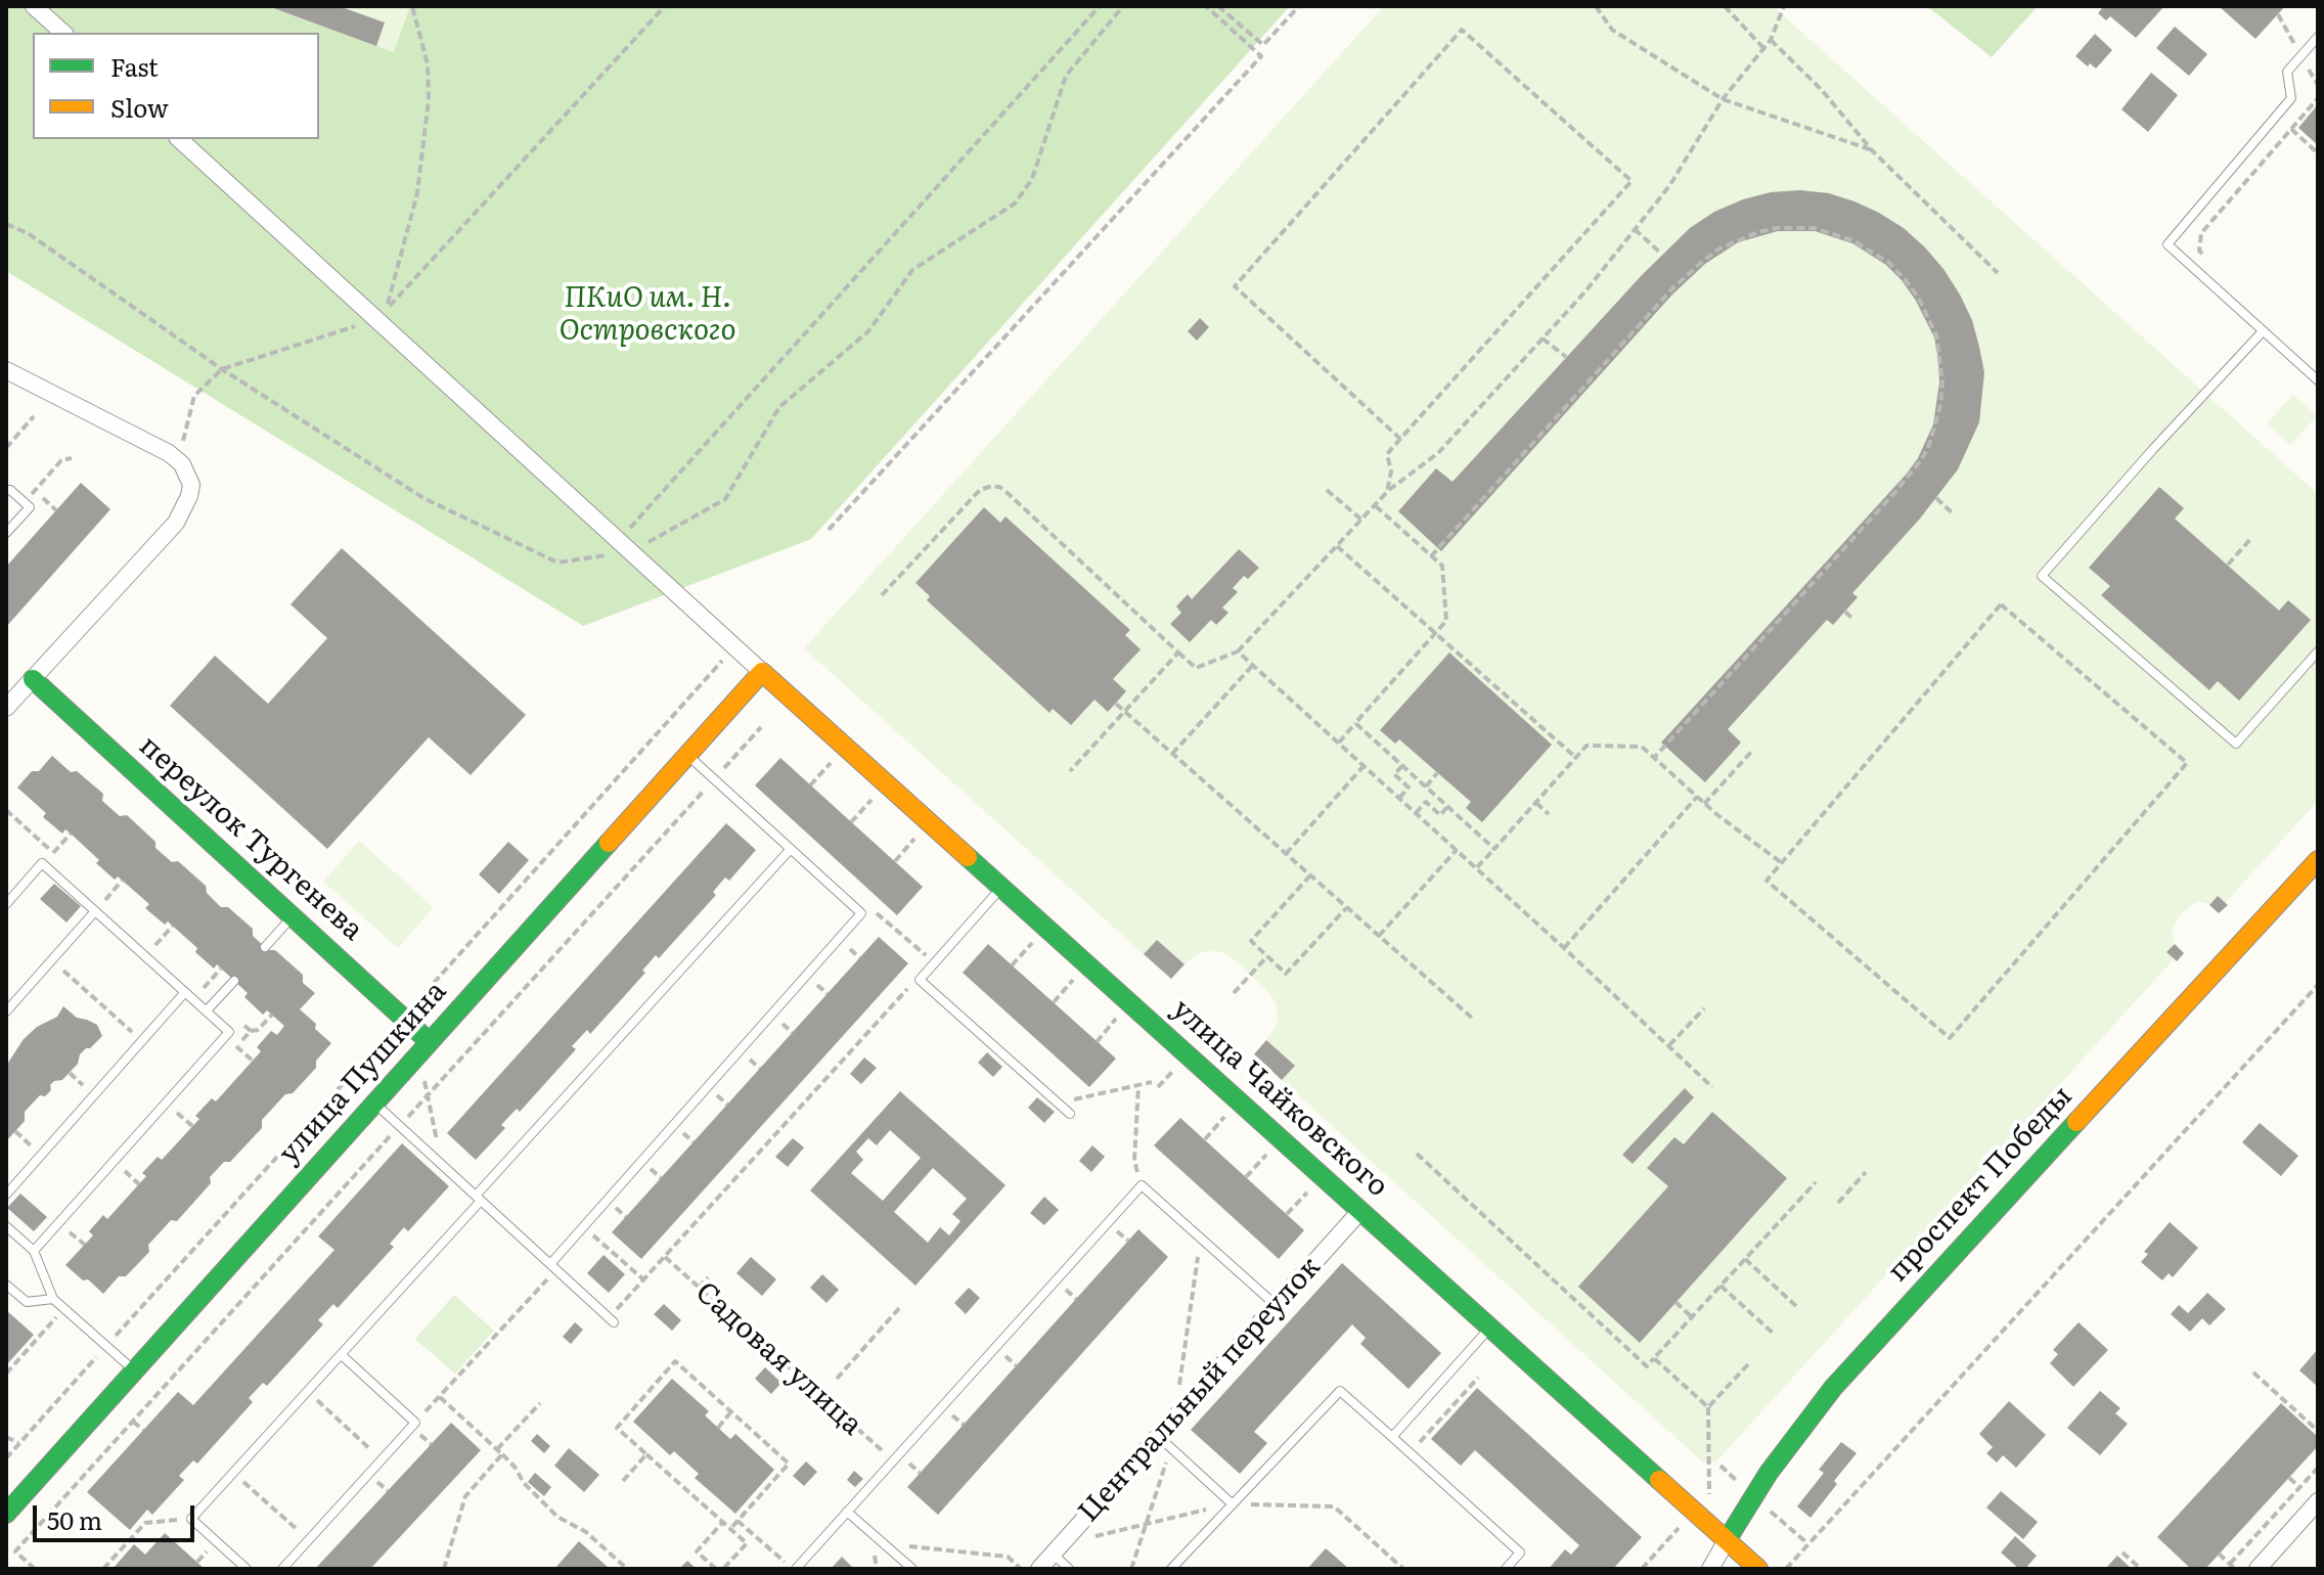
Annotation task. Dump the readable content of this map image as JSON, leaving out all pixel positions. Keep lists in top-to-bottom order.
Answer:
{
  "streets": {
    "main road": [
      "переулок Тургенева",
      "улица Пушкина",
      "улица Чайковского",
      "проспект Победы"
    ],
    "street": ["Центральный переулок"],
    "path": ["Садовая улица"]
  },
  "crossings": [
    ["переулок Тургенева", "улица Пушкина"],
    ["улица Пушкина", "улица Чайковского"],
    ["улица Чайковского", "проспект Победы"],
    ["улица Чайковского", "Центральный переулок"]
  ],
  "parks": ["ПКиО им. Н. Островского"],
  "legend": ["Fast", "Slow"],
  "scale_bar": "50 m"
}
